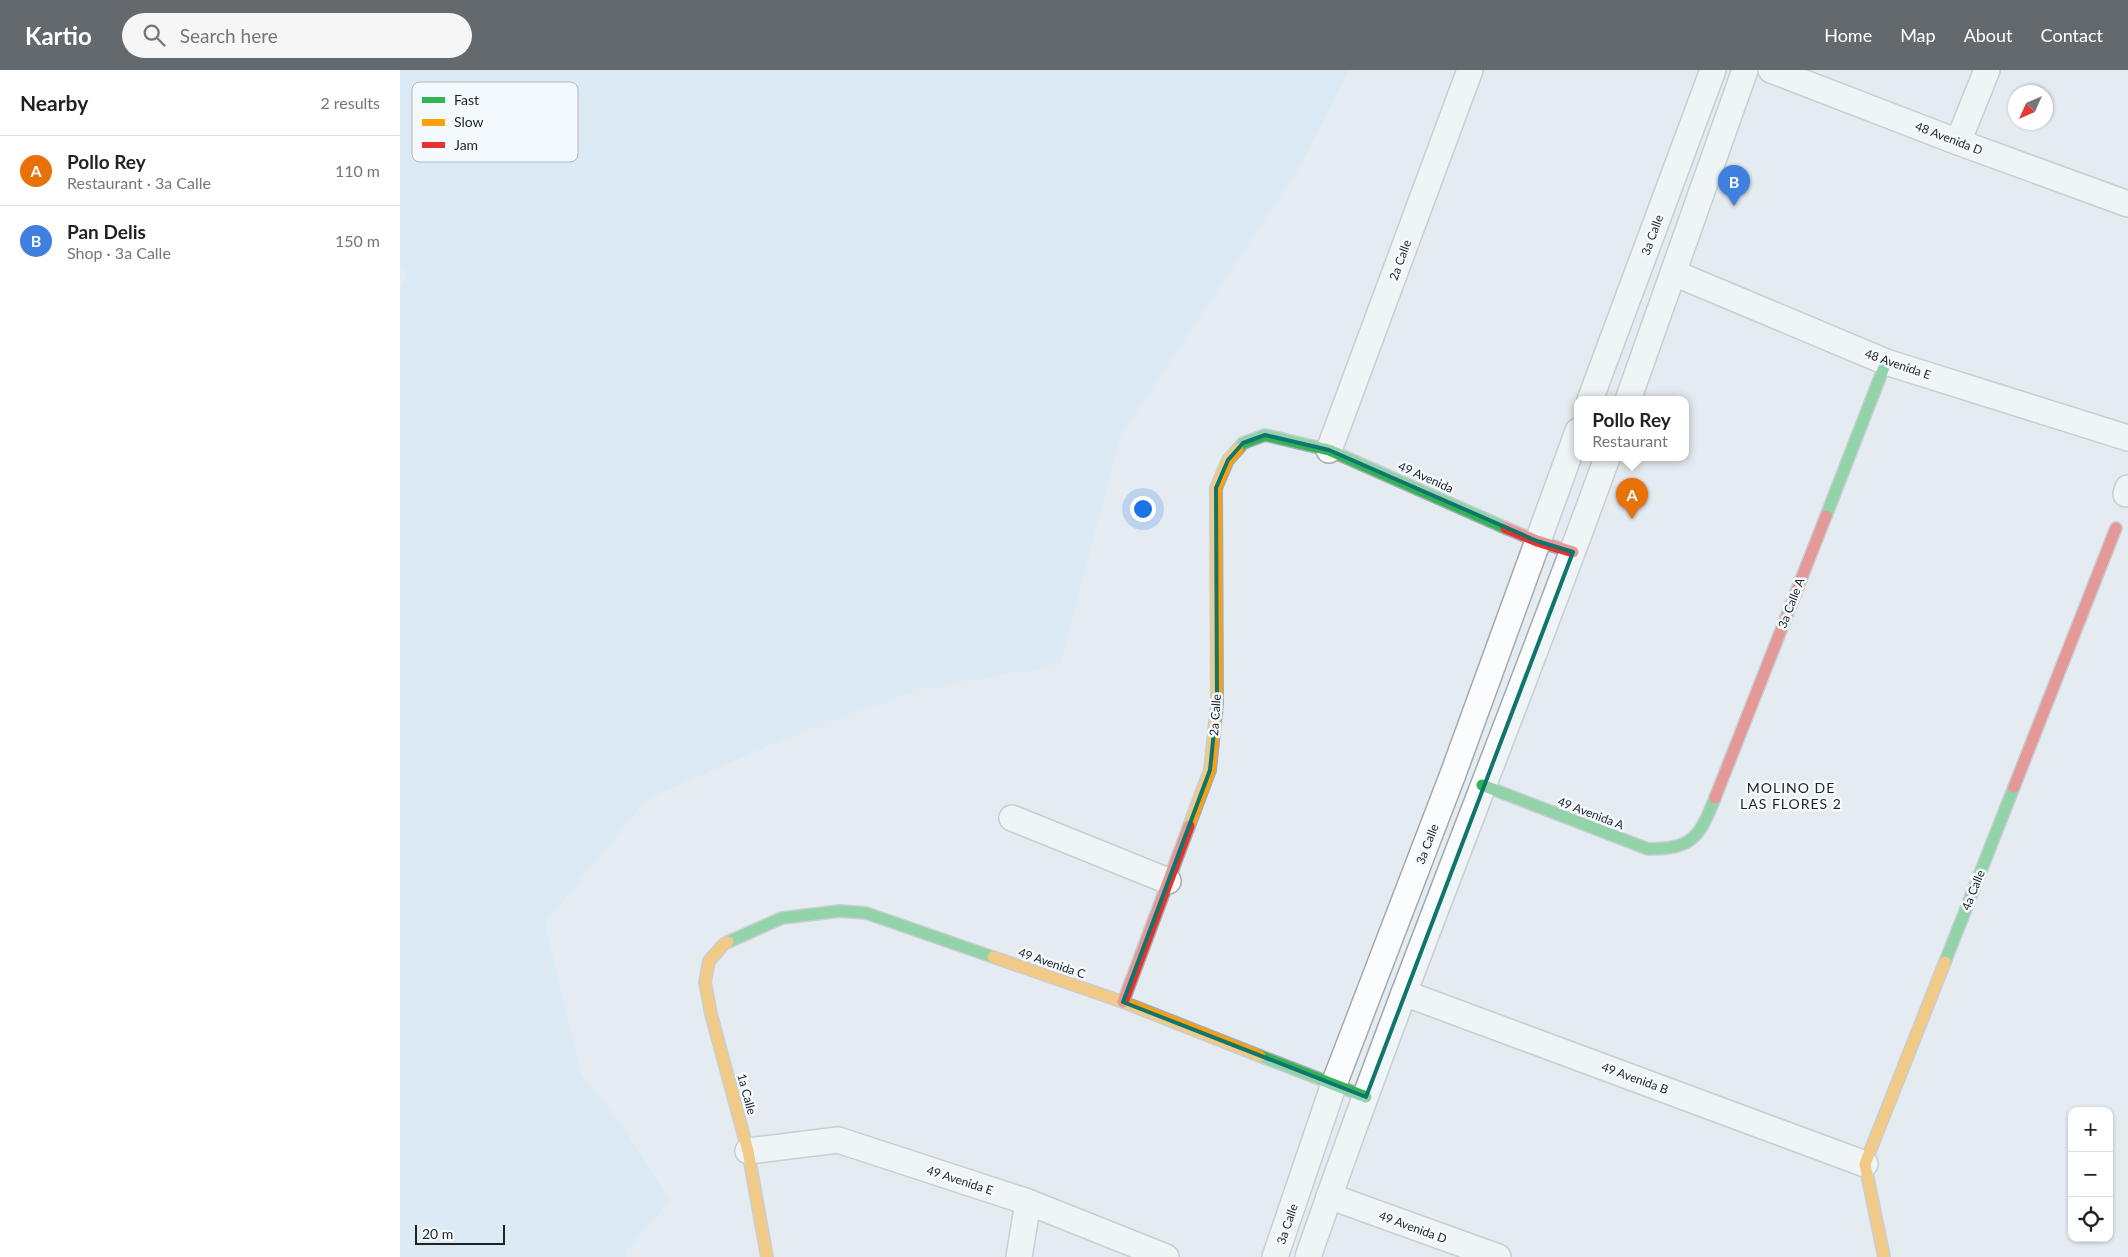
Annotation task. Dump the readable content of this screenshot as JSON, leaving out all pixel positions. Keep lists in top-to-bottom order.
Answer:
{
  "streets": {
    "street": [
      "48 Avenida D",
      "3a Calle",
      "2a Calle",
      "48 Avenida E",
      "49 Avenida",
      "3a Calle A",
      "49 Avenida A",
      "4a Calle",
      "49 Avenida C",
      "49 Avenida B",
      "1a Calle",
      "49 Avenida E",
      "49 Avenida D"
    ]
  },
  "crossings": [
    ["3a Calle", "49 Avenida"],
    ["3a Calle", "49 Avenida C"],
    ["2a Calle", "49 Avenida"],
    ["2a Calle", "49 Avenida C"],
    ["48 Avenida E", "3a Calle A"],
    ["3a Calle A", "49 Avenida A"],
    ["4a Calle", "49 Avenida B"],
    ["49 Avenida C", "1a Calle"],
    ["1a Calle", "49 Avenida E"]
  ],
  "districts": ["MOLINO DE LAS FLORES 2"],
  "legend": ["Fast", "Slow", "Jam"],
  "scale_bar": "20 m",
  "north": "bottom left",
  "page": {
    "header": "Kartio",
    "search": "Search here",
    "nav": [
      "Home",
      "Map",
      "About",
      "Contact"
    ],
    "heading": ["Nearby", "2 results"],
    "list": [
      {
        "mark": "A",
        "name": "Pollo Rey",
        "note": "Restaurant · 3a Calle",
        "value": "110 m"
      },
      {
        "mark": "B",
        "name": "Pan Delis",
        "note": "Shop · 3a Calle",
        "value": "150 m"
      }
    ],
    "pins": ["B", "A"],
    "popup": ["Pollo Rey", "Restaurant"],
    "map_buttons": ["+", "−"],
    "scale": "20 m"
  }
}
